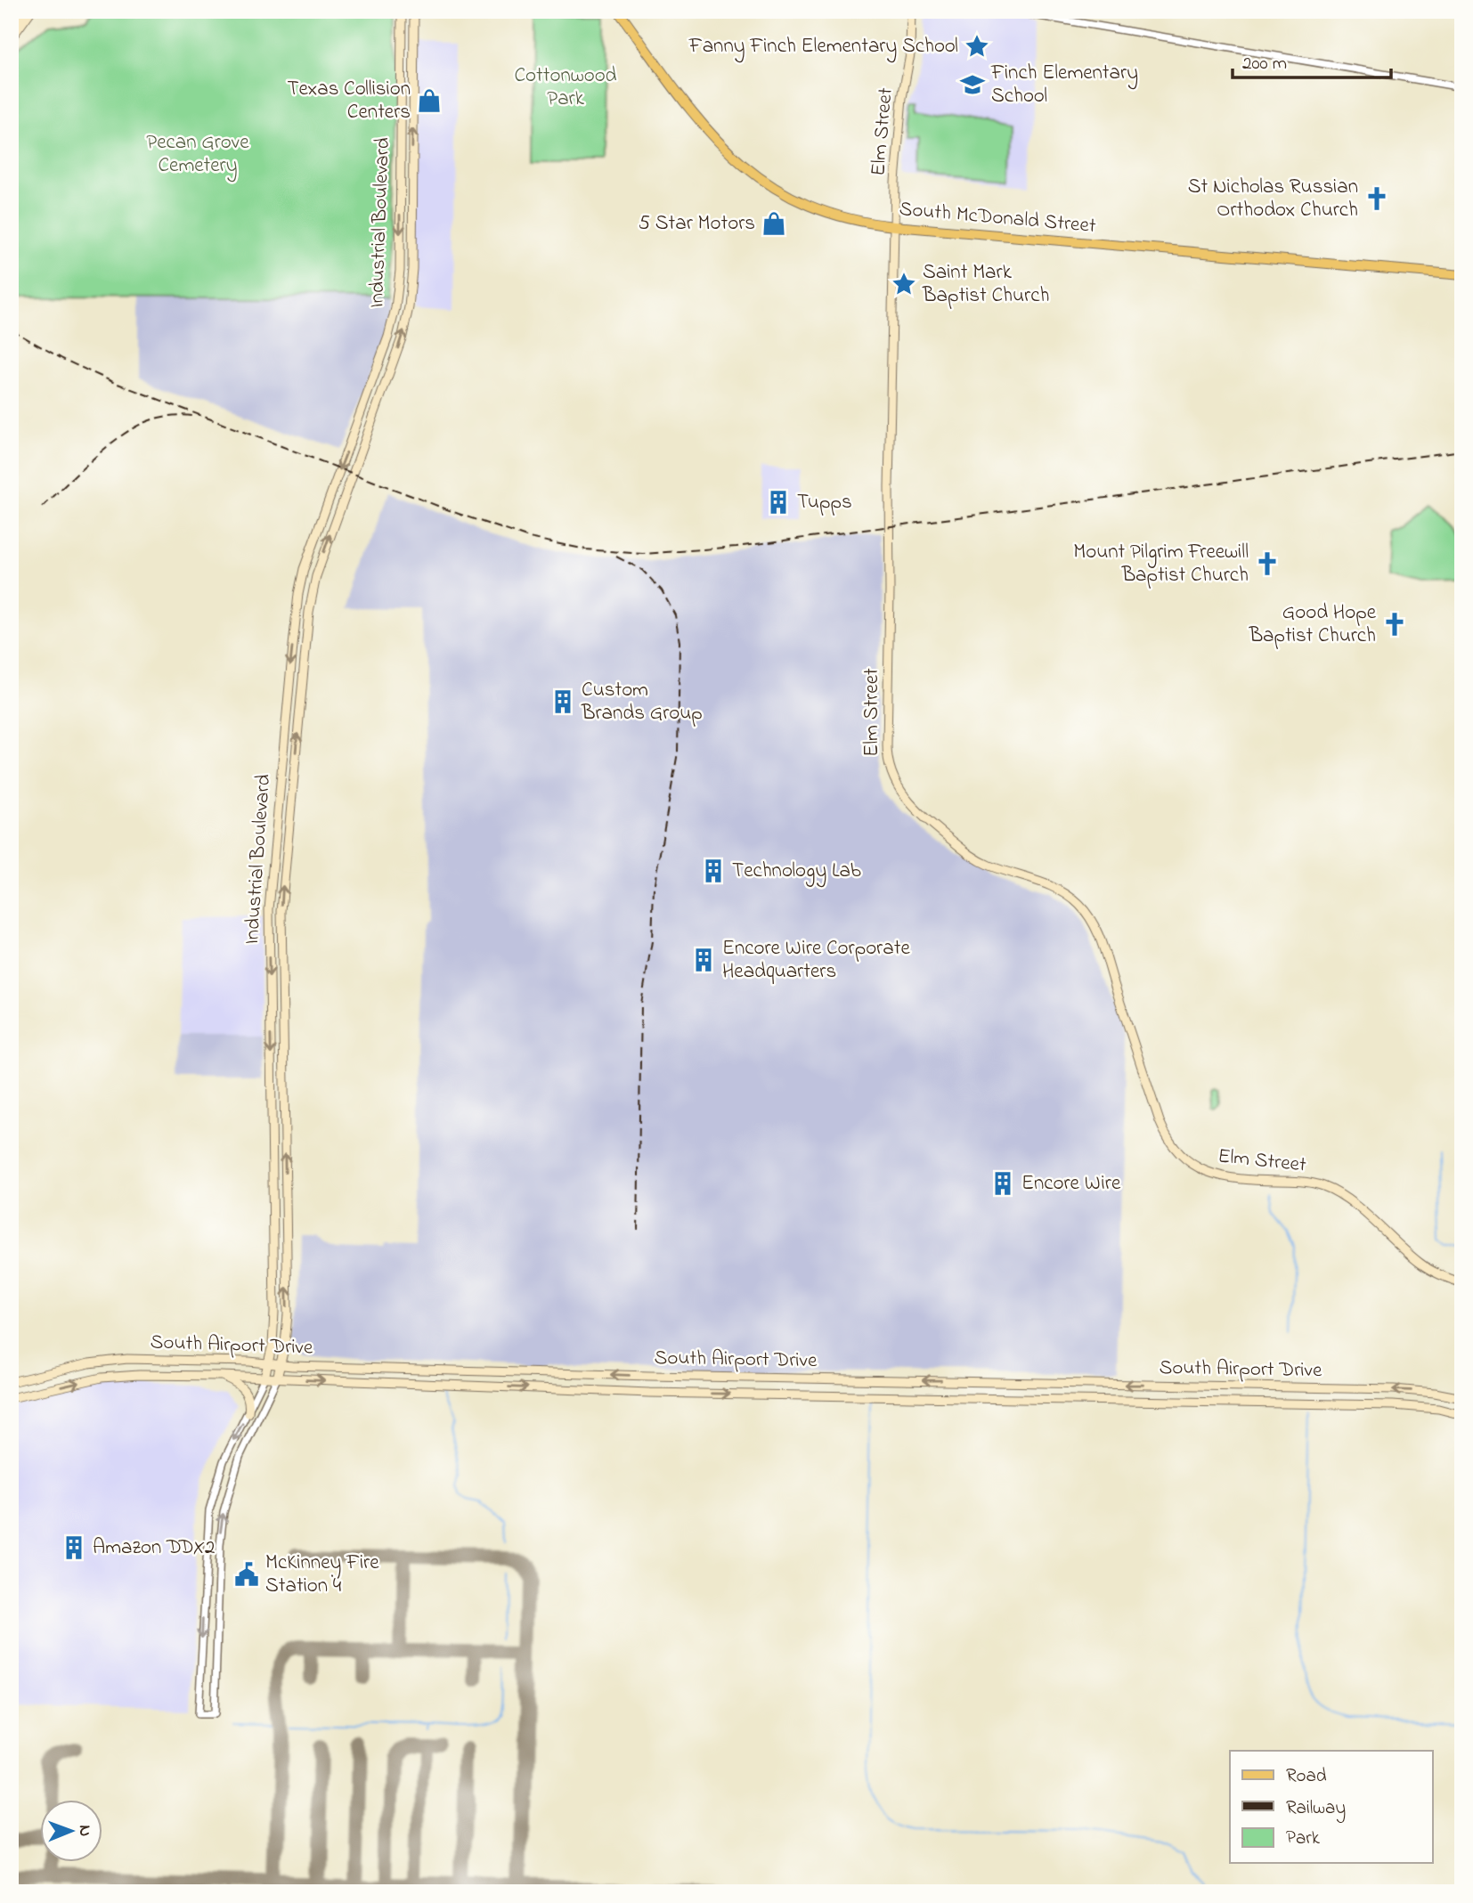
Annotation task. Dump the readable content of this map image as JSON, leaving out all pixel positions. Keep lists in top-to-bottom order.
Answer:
{
  "streets": {
    "main road": [
      "Elm Street",
      "South McDonald Street",
      "Industrial Boulevard",
      "South Airport Drive"
    ]
  },
  "crossings": [
    ["Elm Street", "South McDonald Street"],
    ["Industrial Boulevard", "South Airport Drive"]
  ],
  "parks": ["Cottonwood Park", "Pecan Grove Cemetery"],
  "places": {
    "place": ["Fanny Finch Elementary School", "Saint Mark Baptist Church"],
    "school or university": ["Finch Elementary School"],
    "shop": ["Texas Collision Centers", "5 Star Motors"],
    "church": ["St Nicholas Russian Orthodox Church", "Mount Pilgrim Freewill Baptist Church", "Good Hope Baptist Church"],
    "building": [
      "Tupps",
      "Custom Brands Group",
      "Technology Lab",
      "Encore Wire Corporate Headquarters",
      "Encore Wire",
      "Amazon DDX2"
    ],
    "public building": ["McKinney Fire Station 4"]
  },
  "legend": ["Road", "Railway", "Park"],
  "scale_bar": "200 m",
  "north": "right"
}
